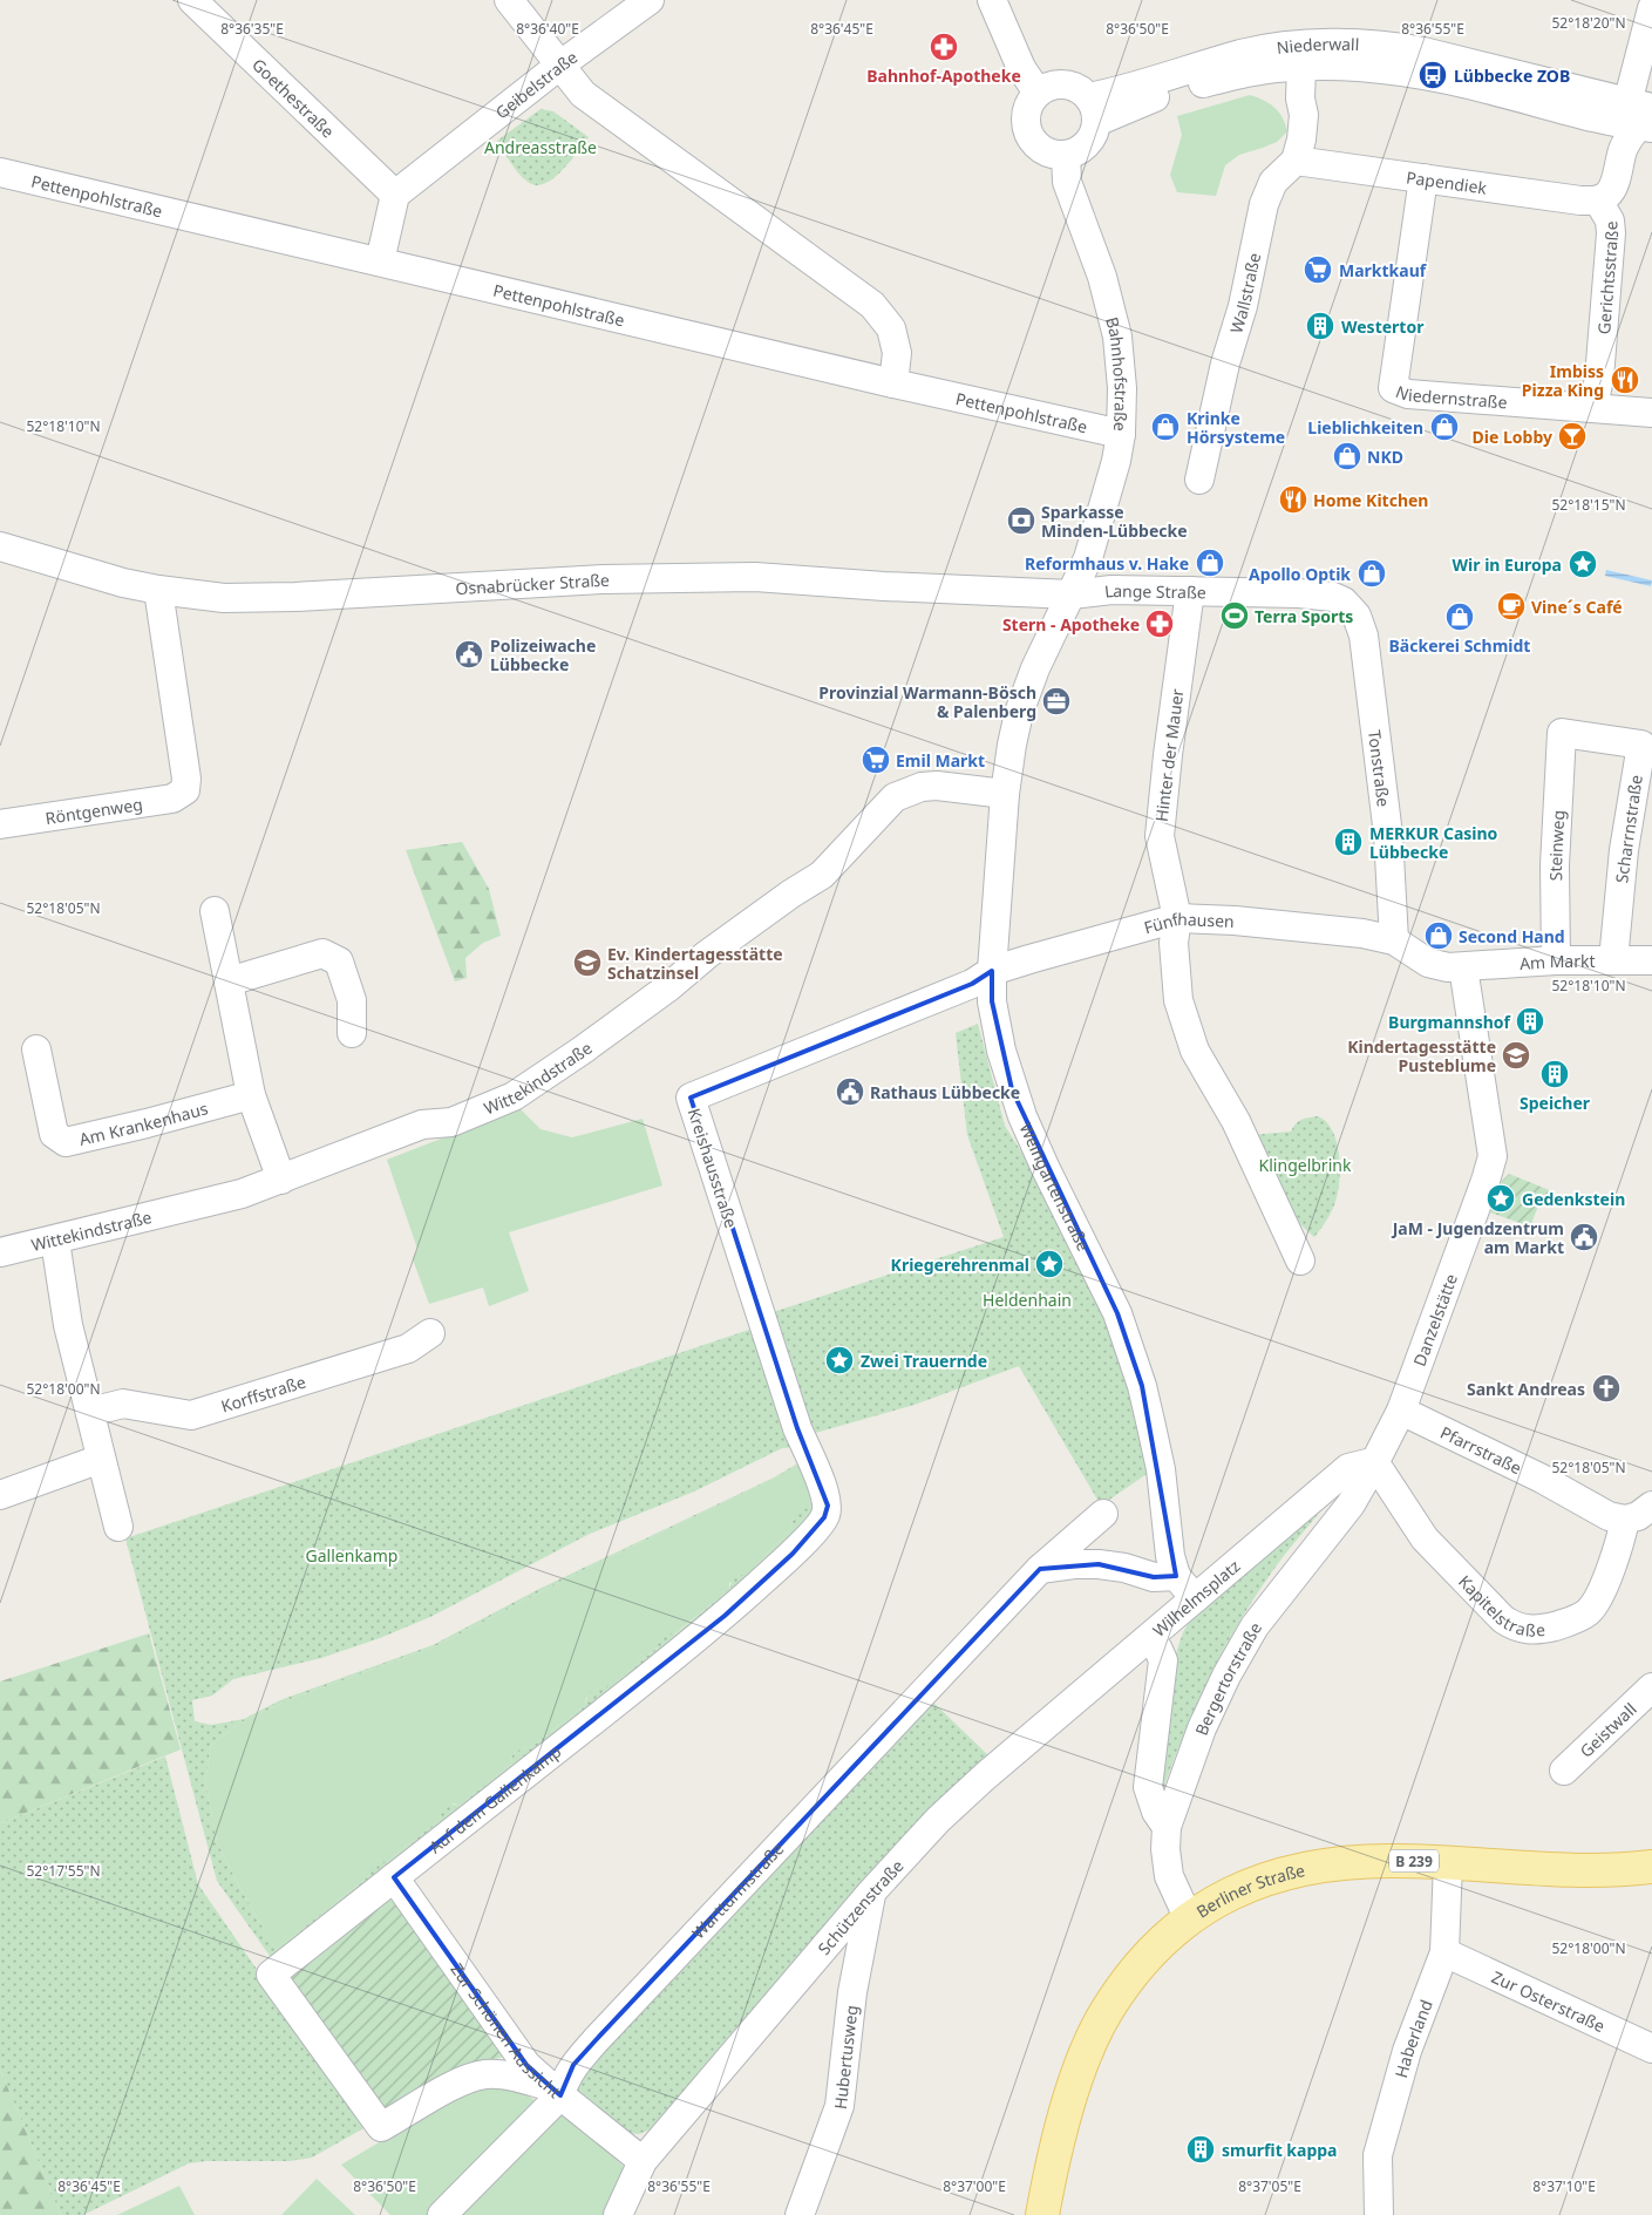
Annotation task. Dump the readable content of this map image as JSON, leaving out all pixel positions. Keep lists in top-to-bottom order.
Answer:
{
  "streets": {
    "main road": ["B 239", "Berliner Straße"],
    "street": [
      "Niederwall",
      "Geibelstraße",
      "Goethestraße",
      "Papendiek",
      "Pettenpohlstraße",
      "Gerichtsstraße",
      "Wallstraße",
      "Bahnhofstraße",
      "Niedernstraße",
      "Osnabrücker Straße",
      "Lange Straße",
      "Hinter der Mauer",
      "Tonstraße",
      "Röntgenweg",
      "Scharrnstraße",
      "Steinweg",
      "Fünfhausen",
      "Am Markt",
      "Wittekindstraße",
      "Am Krankenhaus",
      "Kreishausstraße",
      "Weingartenstraße",
      "Danzelstätte",
      "Korffstraße",
      "Pfarrstraße",
      "Wilhelmsplatz",
      "Kapitelstraße",
      "Bergertorstraße",
      "Geistwall",
      "Auf dem Gallenkamp",
      "Wartturmstraße",
      "Schützenstraße",
      "Zur Osterstraße",
      "Zur Schönen Aussicht",
      "Haberland",
      "Hubertusweg"
    ]
  },
  "crossings": [
    ["Niederwall", "Gerichtsstraße"],
    ["Niederwall", "Bahnhofstraße"],
    ["Geibelstraße", "Goethestraße"],
    ["Papendiek", "Gerichtsstraße"],
    ["Papendiek", "Wallstraße"],
    ["Papendiek", "Niedernstraße"],
    ["Pettenpohlstraße", "Bahnhofstraße"],
    ["Gerichtsstraße", "Niedernstraße"],
    ["Bahnhofstraße", "Osnabrücker Straße"],
    ["Bahnhofstraße", "Lange Straße"],
    ["Bahnhofstraße", "Weingartenstraße"],
    ["Osnabrücker Straße", "Lange Straße"],
    ["Osnabrücker Straße", "Röntgenweg"],
    ["Osnabrücker Straße", "Weingartenstraße"],
    ["Lange Straße", "Hinter der Mauer"],
    ["Lange Straße", "Tonstraße"],
    ["Lange Straße", "Weingartenstraße"],
    ["Hinter der Mauer", "Fünfhausen"],
    ["Tonstraße", "Fünfhausen"],
    ["Scharrnstraße", "Steinweg"],
    ["Scharrnstraße", "Am Markt"],
    ["Steinweg", "Am Markt"],
    ["Fünfhausen", "Kreishausstraße"],
    ["Fünfhausen", "Weingartenstraße"],
    ["Am Markt", "Danzelstätte"],
    ["Wittekindstraße", "Weingartenstraße"],
    ["Kreishausstraße", "Weingartenstraße"],
    ["Kreishausstraße", "Auf dem Gallenkamp"],
    ["Weingartenstraße", "Wilhelmsplatz"],
    ["Danzelstätte", "Pfarrstraße"],
    ["Danzelstätte", "Wilhelmsplatz"],
    ["Danzelstätte", "Kapitelstraße"],
    ["Danzelstätte", "Bergertorstraße"],
    ["Pfarrstraße", "Kapitelstraße"],
    ["Wilhelmsplatz", "Kapitelstraße"],
    ["Wilhelmsplatz", "Bergertorstraße"],
    ["Wilhelmsplatz", "Schützenstraße"],
    ["Kapitelstraße", "Bergertorstraße"],
    ["Bergertorstraße", "Berliner Straße"],
    ["Auf dem Gallenkamp", "Wartturmstraße"],
    ["Auf dem Gallenkamp", "Zur Schönen Aussicht"],
    ["Wartturmstraße", "Zur Schönen Aussicht"],
    ["Berliner Straße", "Haberland"],
    ["Schützenstraße", "Zur Schönen Aussicht"],
    ["Schützenstraße", "Hubertusweg"],
    ["Zur Osterstraße", "Haberland"]
  ],
  "parks": [
    "Andreasstraße",
    "Klingelbrink",
    "Heldenhain",
    "Gallenkamp"
  ],
  "places": {
    "pharmacy": ["Bahnhof-Apotheke", "Stern - Apotheke"],
    "bus stop": ["Lübbecke ZOB"],
    "supermarket": ["Marktkauf", "Emil Markt"],
    "building": [
      "Westertor",
      "MERKUR Casino Lübbecke",
      "Burgmannshof",
      "Speicher",
      "smurfit kappa"
    ],
    "restaurant": ["Imbiss Pizza King", "Home Kitchen"],
    "shop": [
      "Krinke Hörsysteme",
      "Lieblichkeiten",
      "NKD",
      "Reformhaus v. Hake",
      "Apollo Optik",
      "Bäckerei Schmidt",
      "Second Hand"
    ],
    "bar": ["Die Lobby"],
    "bank": ["Sparkasse Minden-Lübbecke"],
    "place": [
      "Wir in Europa",
      "Gedenkstein",
      "Kriegerehrenmal",
      "Zwei Trauernde"
    ],
    "cafe": ["Vine´s Café"],
    "sports": ["Terra Sports"],
    "public building": ["Polizeiwache Lübbecke", "Rathaus Lübbecke", "JaM - Jugendzentrum am Markt"],
    "office": ["Provinzial Warmann-Bösch & Palenberg"],
    "school or university": ["Ev. Kindertagesstätte Schatzinsel", "Kindertagesstätte Pusteblume"],
    "church": ["Sankt Andreas"]
  },
  "coordinates": [
    "52°18'20\"N",
    "8°36'40\"E",
    "8°36'35\"E",
    "8°36'45\"E",
    "8°36'50\"E",
    "8°36'55\"E",
    "52°18'10\"N",
    "52°18'15\"N",
    "52°18'05\"N",
    "52°18'00\"N",
    "52°17'55\"N",
    "8°37'00\"E",
    "8°37'05\"E",
    "8°37'10\"E"
  ]
}
